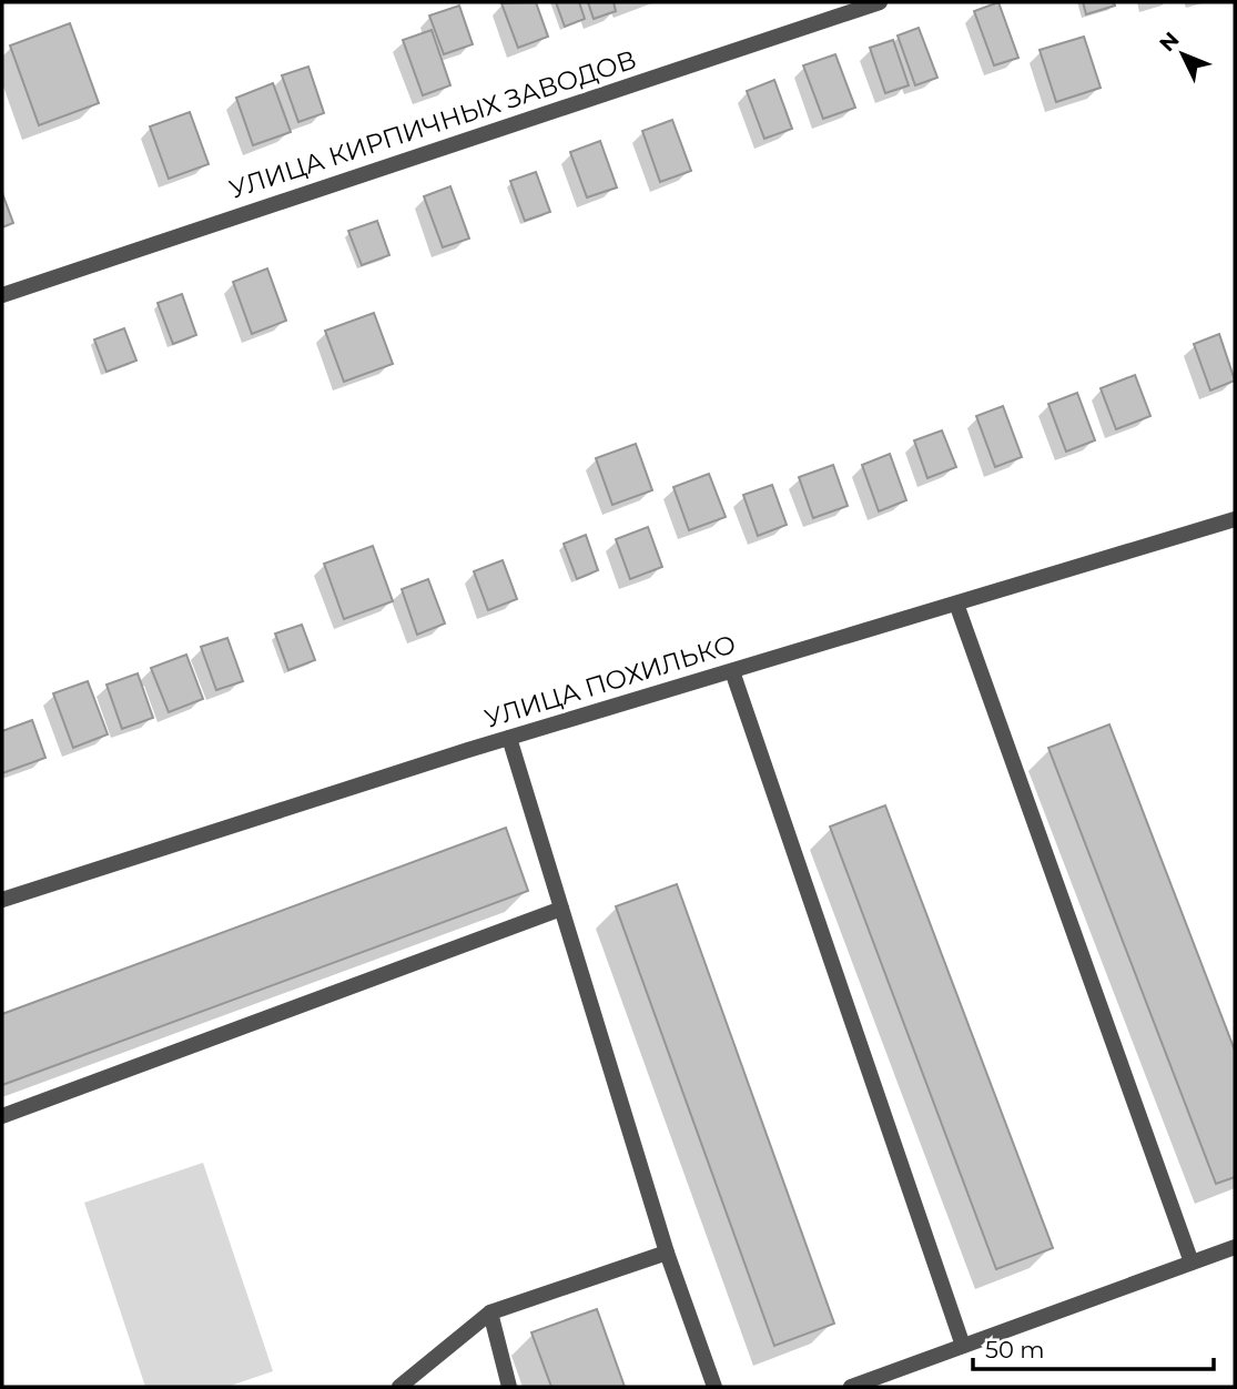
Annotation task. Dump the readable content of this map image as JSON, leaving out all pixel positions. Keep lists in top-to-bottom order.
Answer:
{
  "streets": {
    "street": ["УЛИЦА КИРПИЧНЫХ ЗАВОДОВ", "УЛИЦА ПОХИЛЬКО"]
  },
  "scale_bar": "50 m",
  "north": "top left"
}
